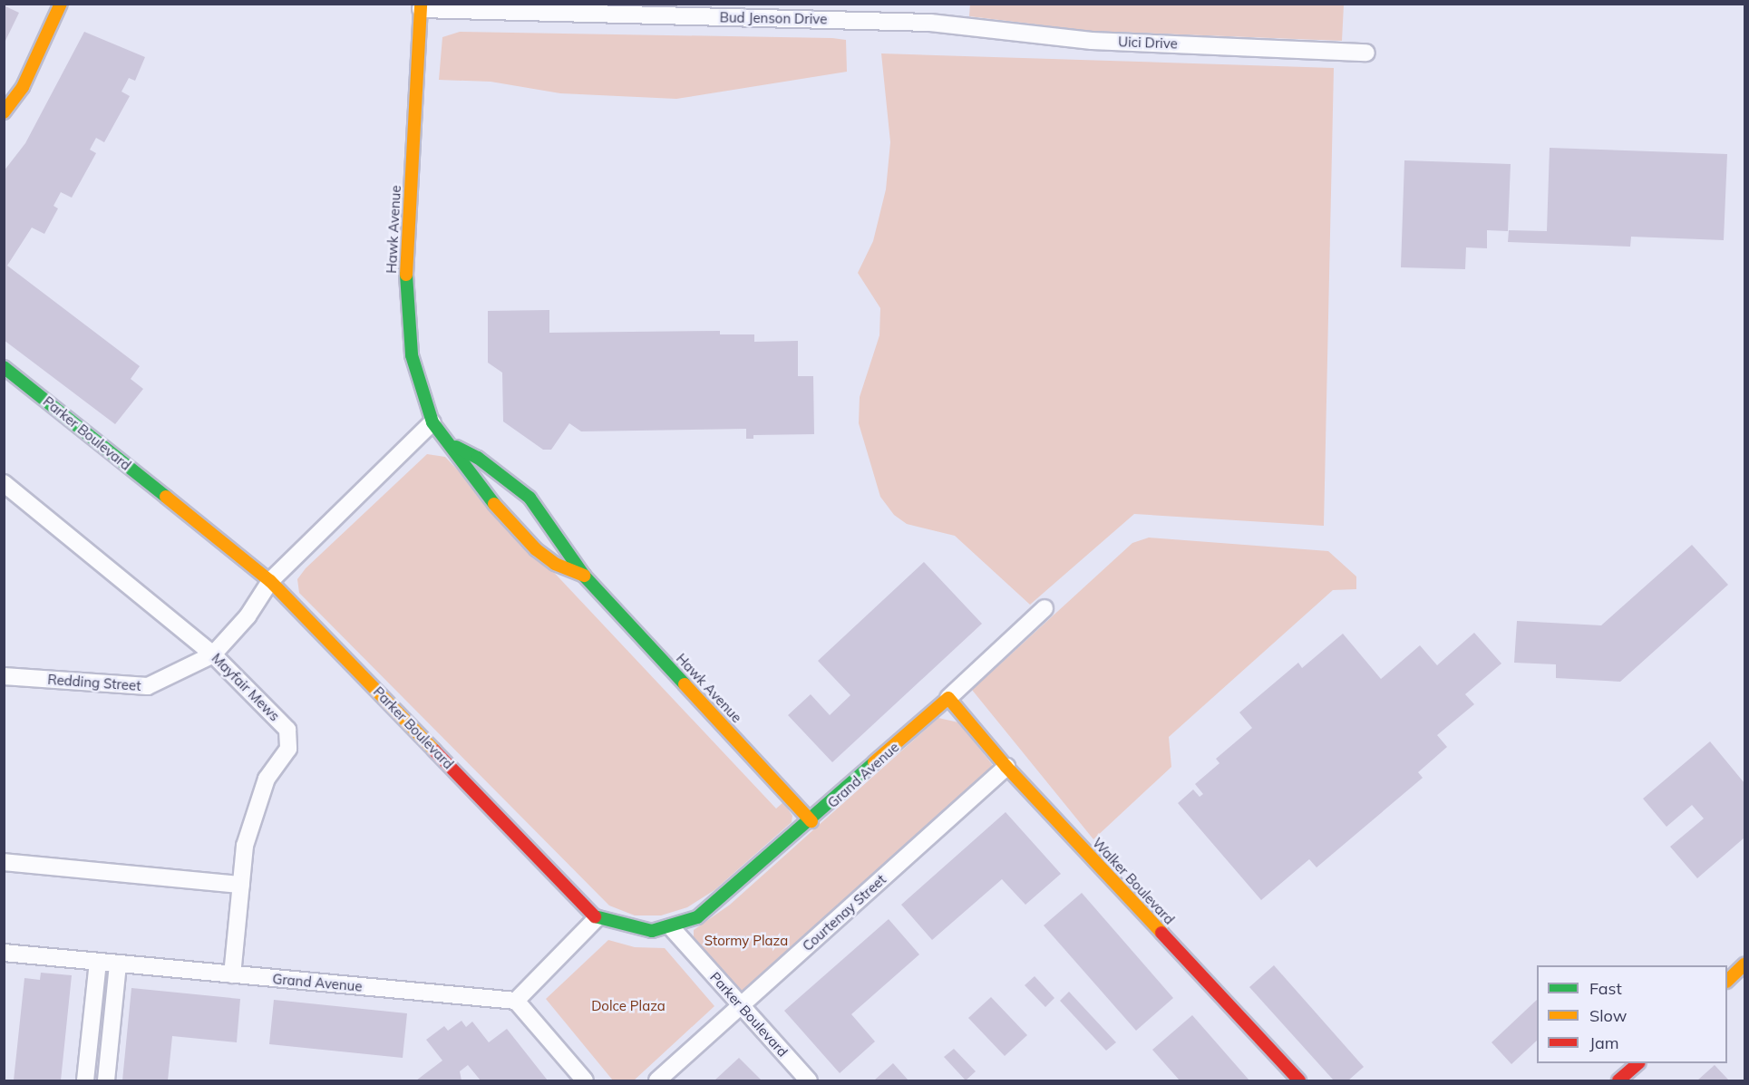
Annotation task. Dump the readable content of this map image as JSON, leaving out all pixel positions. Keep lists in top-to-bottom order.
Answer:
{
  "streets": {
    "street": [
      "Bud Jenson Drive",
      "Uici Drive",
      "Hawk Avenue",
      "Parker Boulevard",
      "Redding Street",
      "Mayfair Mews",
      "Grand Avenue",
      "Walker Boulevard",
      "Courtenay Street"
    ]
  },
  "crossings": [
    ["Bud Jenson Drive", "Uici Drive"],
    ["Bud Jenson Drive", "Hawk Avenue"],
    ["Hawk Avenue", "Redding Street"],
    ["Hawk Avenue", "Grand Avenue"],
    ["Parker Boulevard", "Redding Street"],
    ["Parker Boulevard", "Grand Avenue"],
    ["Parker Boulevard", "Courtenay Street"],
    ["Redding Street", "Mayfair Mews"],
    ["Mayfair Mews", "Grand Avenue"],
    ["Grand Avenue", "Walker Boulevard"],
    ["Walker Boulevard", "Courtenay Street"]
  ],
  "parks": ["Stormy Plaza", "Dolce Plaza"],
  "legend": ["Fast", "Slow", "Jam"]
}
